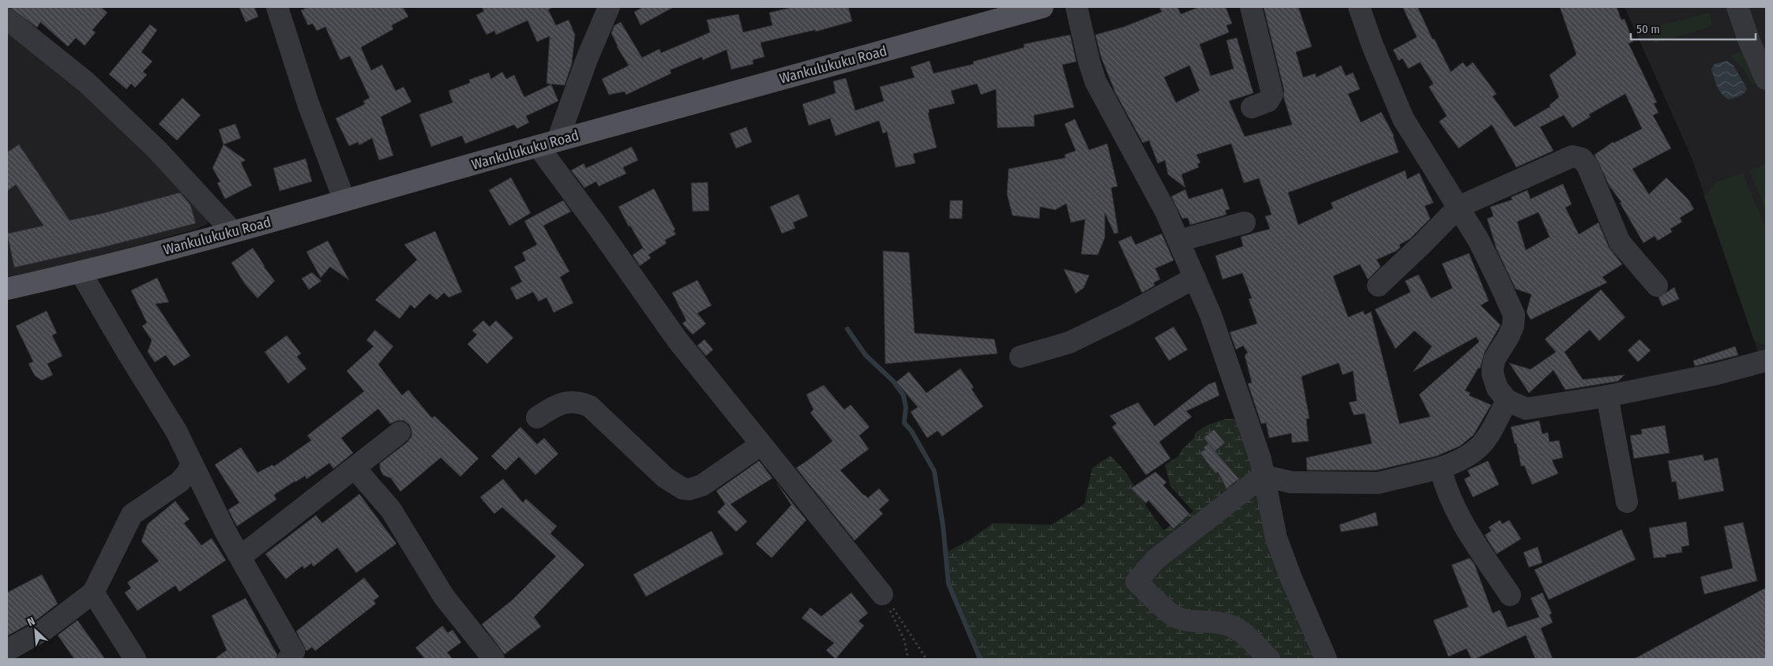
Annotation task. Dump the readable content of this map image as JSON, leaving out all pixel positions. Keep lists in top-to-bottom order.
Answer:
{
  "streets": {
    "main road": ["Wankulukuku Road"]
  },
  "scale_bar": "50 m",
  "north": "top left"
}
